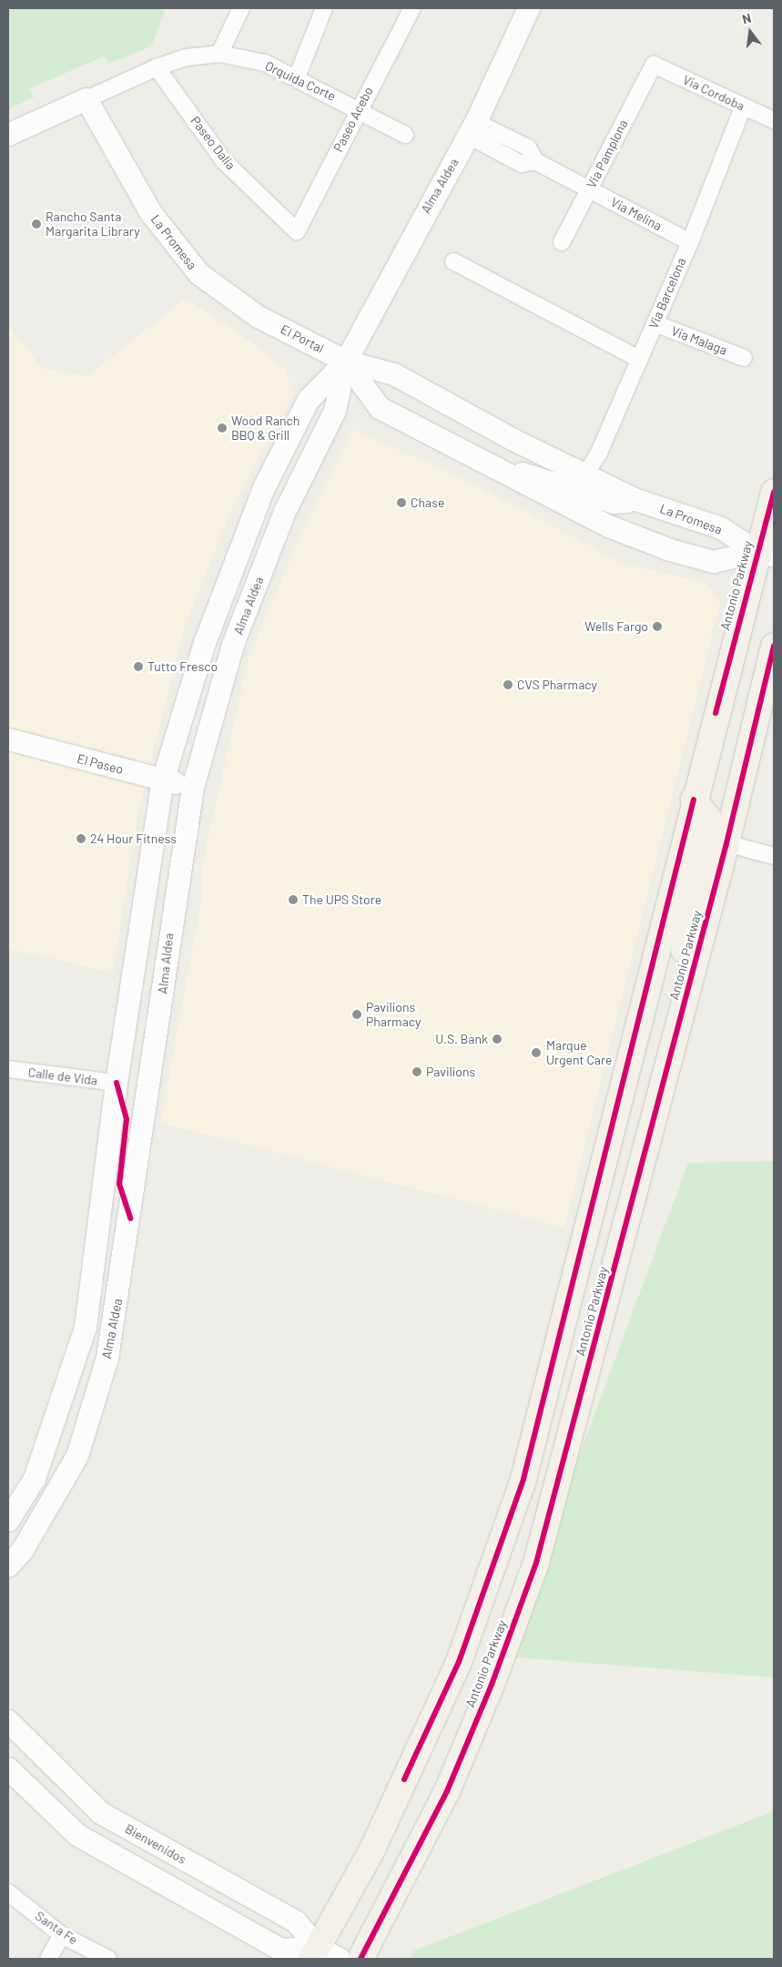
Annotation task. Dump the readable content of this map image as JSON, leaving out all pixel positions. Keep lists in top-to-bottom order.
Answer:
{
  "streets": {
    "main road": [
      "Alma Aldea",
      "La Promesa",
      "El Portal",
      "Antonio Parkway",
      "El Paseo",
      "Bienvenidos"
    ],
    "street": [
      "Orquida Corte",
      "Via Cordoba",
      "Paseo Acebo",
      "Paseo Dalia",
      "Via Pamplona",
      "Via Melina",
      "Via Barcelona",
      "Via Malaga",
      "Calle de Vida",
      "Santa Fe"
    ]
  },
  "crossings": [
    ["Orquida Corte", "Paseo Acebo"],
    ["Orquida Corte", "Paseo Dalia"],
    ["Orquida Corte", "La Promesa"],
    ["Via Cordoba", "Via Pamplona"],
    ["Via Cordoba", "Via Barcelona"],
    ["Paseo Acebo", "Paseo Dalia"],
    ["Via Pamplona", "Via Melina"],
    ["Alma Aldea", "Via Melina"],
    ["Alma Aldea", "La Promesa"],
    ["Alma Aldea", "El Portal"],
    ["Alma Aldea", "El Paseo"],
    ["Alma Aldea", "Calle de Vida"],
    ["Via Melina", "Via Barcelona"],
    ["La Promesa", "Via Barcelona"],
    ["La Promesa", "El Portal"],
    ["La Promesa", "Antonio Parkway"],
    ["Via Barcelona", "Via Malaga"],
    ["Antonio Parkway", "Bienvenidos"]
  ],
  "places": [
    "Rancho Santa Margarita Library",
    "Wood Ranch BBQ & Grill",
    "Chase",
    "Wells Fargo",
    "Tutto Fresco",
    "CVS Pharmacy",
    "24 Hour Fitness",
    "The UPS Store",
    "Pavilions Pharmacy",
    "U.S. Bank",
    "Marque Urgent Care",
    "Pavilions"
  ],
  "north": "top"
}
